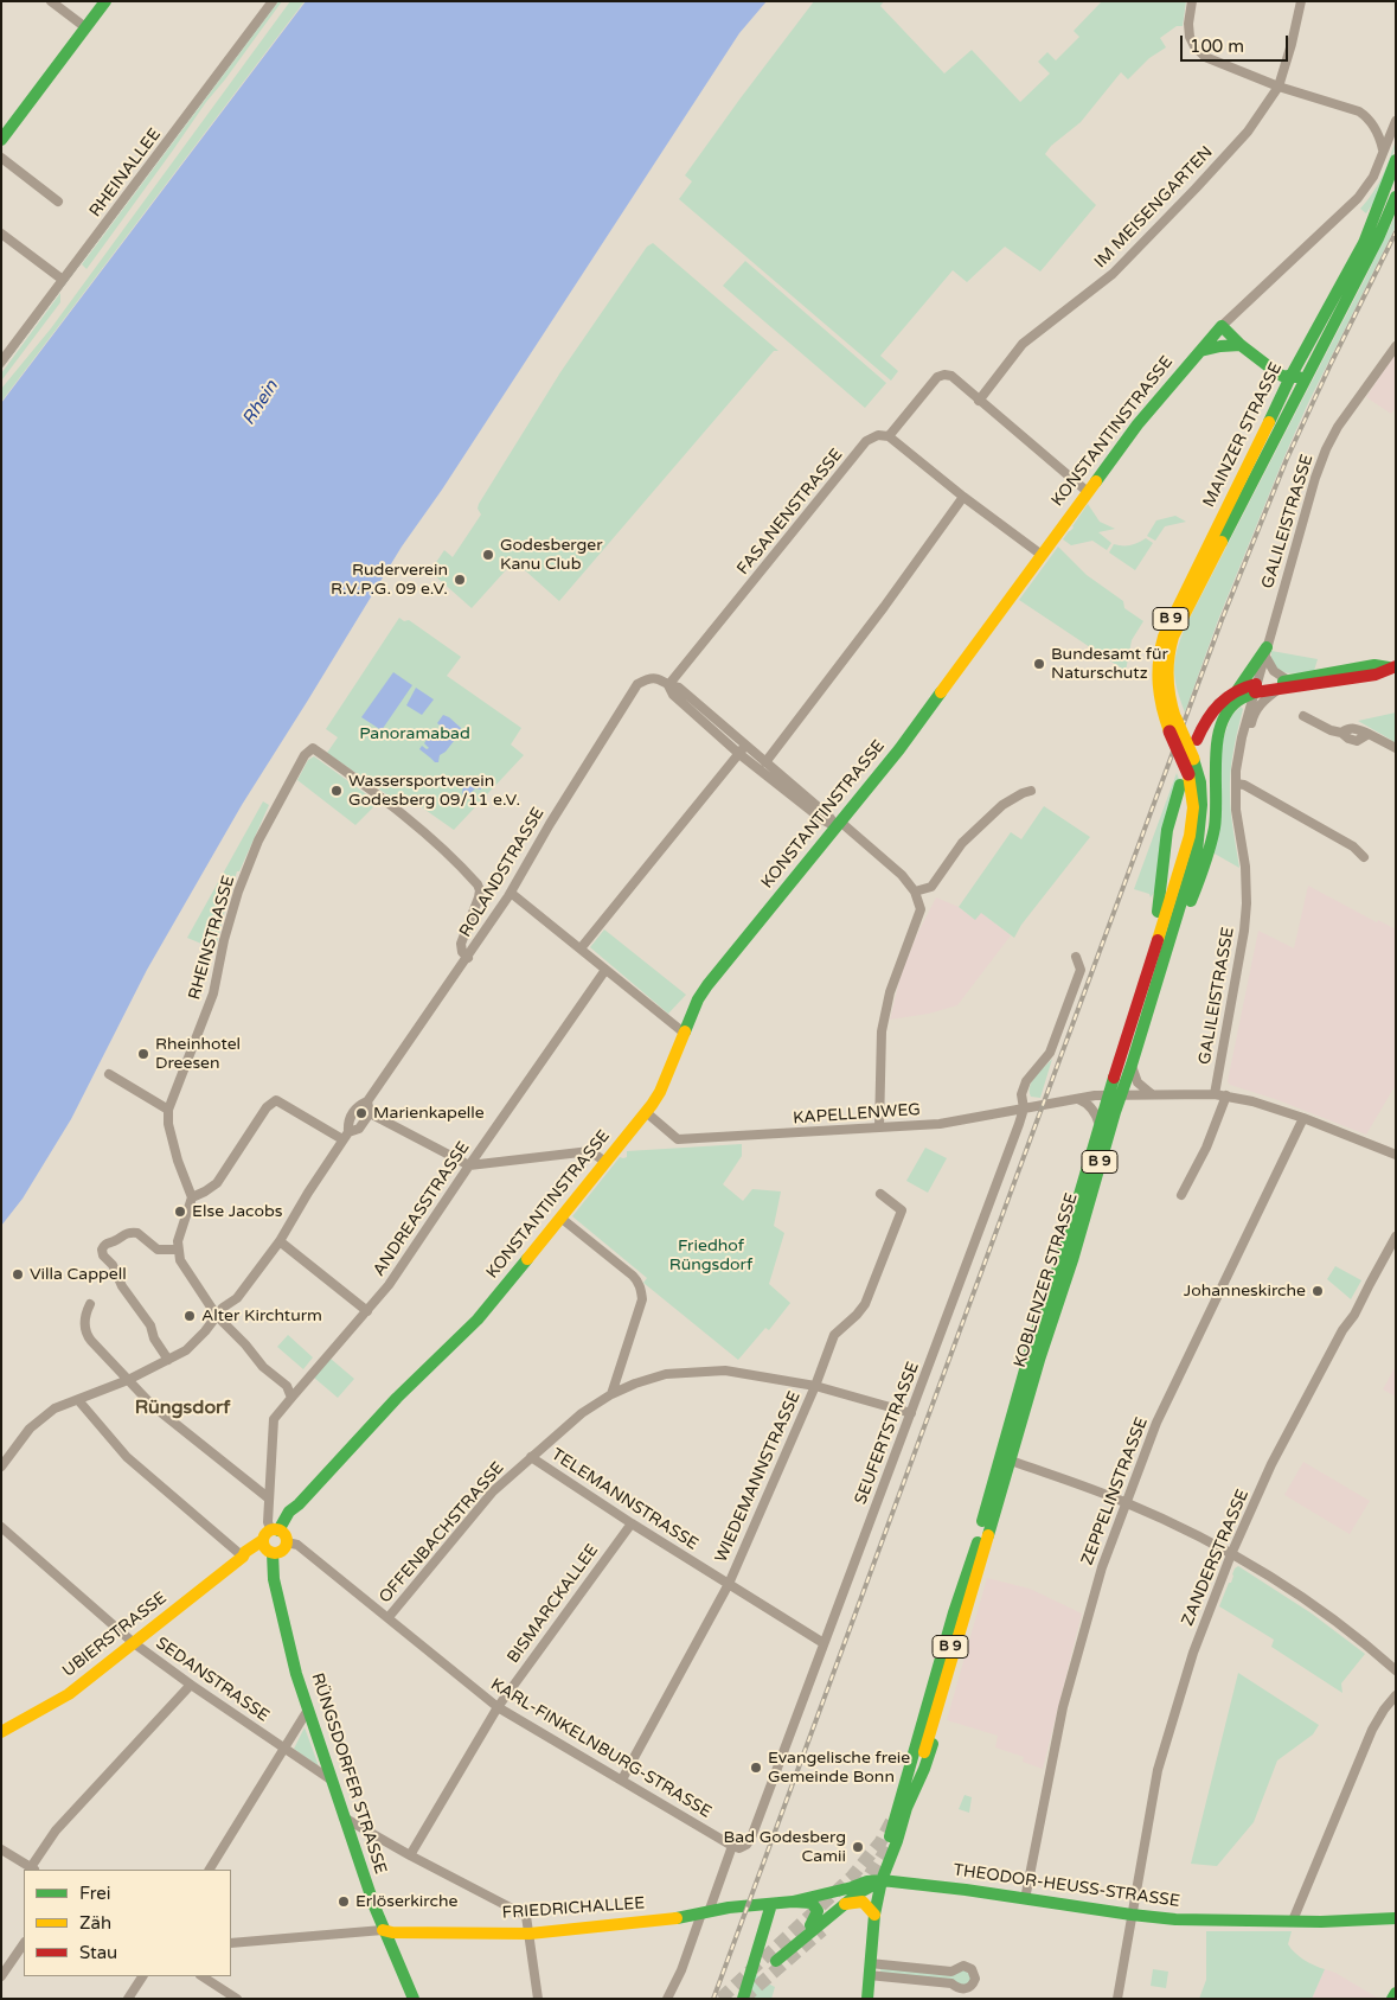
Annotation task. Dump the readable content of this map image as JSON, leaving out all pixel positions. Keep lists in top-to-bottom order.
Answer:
{
  "streets": {
    "main road": [
      "KONSTANTINSTRASSE",
      "MAINZER STRASSE",
      "B 9",
      "KOBLENZER STRASSE",
      "UBIERSTRASSE",
      "RÜNGSDORFER STRASSE",
      "THEODOR-HEUSS-STRASSE",
      "FRIEDRICHALLEE"
    ],
    "street": [
      "RHEINALLEE",
      "IM MEISENGARTEN",
      "FASANENSTRASSE",
      "GALILEISTRASSE",
      "ROLANDSTRASSE",
      "RHEINSTRASSE",
      "KAPELLENWEG",
      "ANDREASSTRASSE",
      "SEUFERTSTRASSE",
      "WIEDEMANNSTRASSE",
      "ZEPPELINSTRASSE",
      "TELEMANNSTRASSE",
      "OFFENBACHSTRASSE",
      "ZANDERSTRASSE",
      "BISMARCKALLEE",
      "SEDANSTRASSE",
      "KARL-FINKELNBURG-STRASSE"
    ]
  },
  "crossings": [
    ["KONSTANTINSTRASSE", "KAPELLENWEG"],
    ["KONSTANTINSTRASSE", "UBIERSTRASSE"],
    ["KONSTANTINSTRASSE", "KARL-FINKELNBURG-STRASSE"],
    ["KONSTANTINSTRASSE", "RÜNGSDORFER STRASSE"],
    ["MAINZER STRASSE", "KOBLENZER STRASSE"],
    ["FASANENSTRASSE", "ROLANDSTRASSE"],
    ["GALILEISTRASSE", "KAPELLENWEG"],
    ["ROLANDSTRASSE", "RHEINSTRASSE"],
    ["KAPELLENWEG", "KOBLENZER STRASSE"],
    ["KAPELLENWEG", "SEUFERTSTRASSE"],
    ["KAPELLENWEG", "ZEPPELINSTRASSE"],
    ["SEUFERTSTRASSE", "TELEMANNSTRASSE"],
    ["SEUFERTSTRASSE", "OFFENBACHSTRASSE"],
    ["SEUFERTSTRASSE", "KARL-FINKELNBURG-STRASSE"],
    ["WIEDEMANNSTRASSE", "TELEMANNSTRASSE"],
    ["WIEDEMANNSTRASSE", "OFFENBACHSTRASSE"],
    ["WIEDEMANNSTRASSE", "KARL-FINKELNBURG-STRASSE"],
    ["ZEPPELINSTRASSE", "THEODOR-HEUSS-STRASSE"],
    ["TELEMANNSTRASSE", "OFFENBACHSTRASSE"],
    ["TELEMANNSTRASSE", "BISMARCKALLEE"],
    ["OFFENBACHSTRASSE", "KARL-FINKELNBURG-STRASSE"],
    ["ZANDERSTRASSE", "THEODOR-HEUSS-STRASSE"],
    ["BISMARCKALLEE", "KARL-FINKELNBURG-STRASSE"],
    ["UBIERSTRASSE", "SEDANSTRASSE"],
    ["UBIERSTRASSE", "KARL-FINKELNBURG-STRASSE"],
    ["UBIERSTRASSE", "RÜNGSDORFER STRASSE"],
    ["SEDANSTRASSE", "RÜNGSDORFER STRASSE"],
    ["KARL-FINKELNBURG-STRASSE", "RÜNGSDORFER STRASSE"],
    ["RÜNGSDORFER STRASSE", "FRIEDRICHALLEE"],
    ["THEODOR-HEUSS-STRASSE", "FRIEDRICHALLEE"]
  ],
  "districts": ["Rüngsdorf"],
  "water": ["Rhein"],
  "parks": ["Panoramabad", "Friedhof Rüngsdorf"],
  "places": [
    "Godesberger Kanu Club",
    "Ruderverein R.V.P.G. 09 e.V.",
    "Bundesamt für Naturschutz",
    "Wassersportverein Godesberg 09/11 e.V.",
    "Rheinhotel Dreesen",
    "Marienkapelle",
    "Else Jacobs",
    "Villa Cappell",
    "Johanneskirche",
    "Alter Kirchturm",
    "Evangelische freie Gemeinde Bonn",
    "Bad Godesberg Camii",
    "Erlöserkirche"
  ],
  "legend": ["Frei", "Zäh", "Stau"],
  "scale_bar": "100 m"
}
